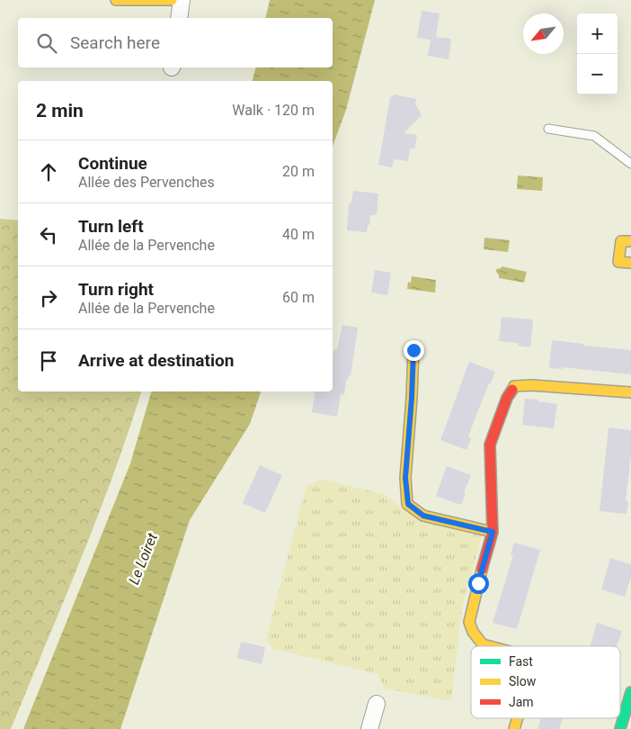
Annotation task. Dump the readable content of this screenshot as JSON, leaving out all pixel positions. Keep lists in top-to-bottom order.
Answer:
{
  "water": ["Le Loiret"],
  "legend": ["Fast", "Slow", "Jam"],
  "north": "bottom left",
  "page": {
    "map_buttons": ["+", "−"],
    "search": "Search here",
    "heading": ["2 min", "Walk · 120 m"],
    "list": [
      ["Continue", "Allée des Pervenches", "20 m"],
      ["Turn left", "Allée de la Pervenche", "40 m"],
      ["Turn right", "Allée de la Pervenche", "60 m"],
      "Arrive at destination"
    ]
  }
}
